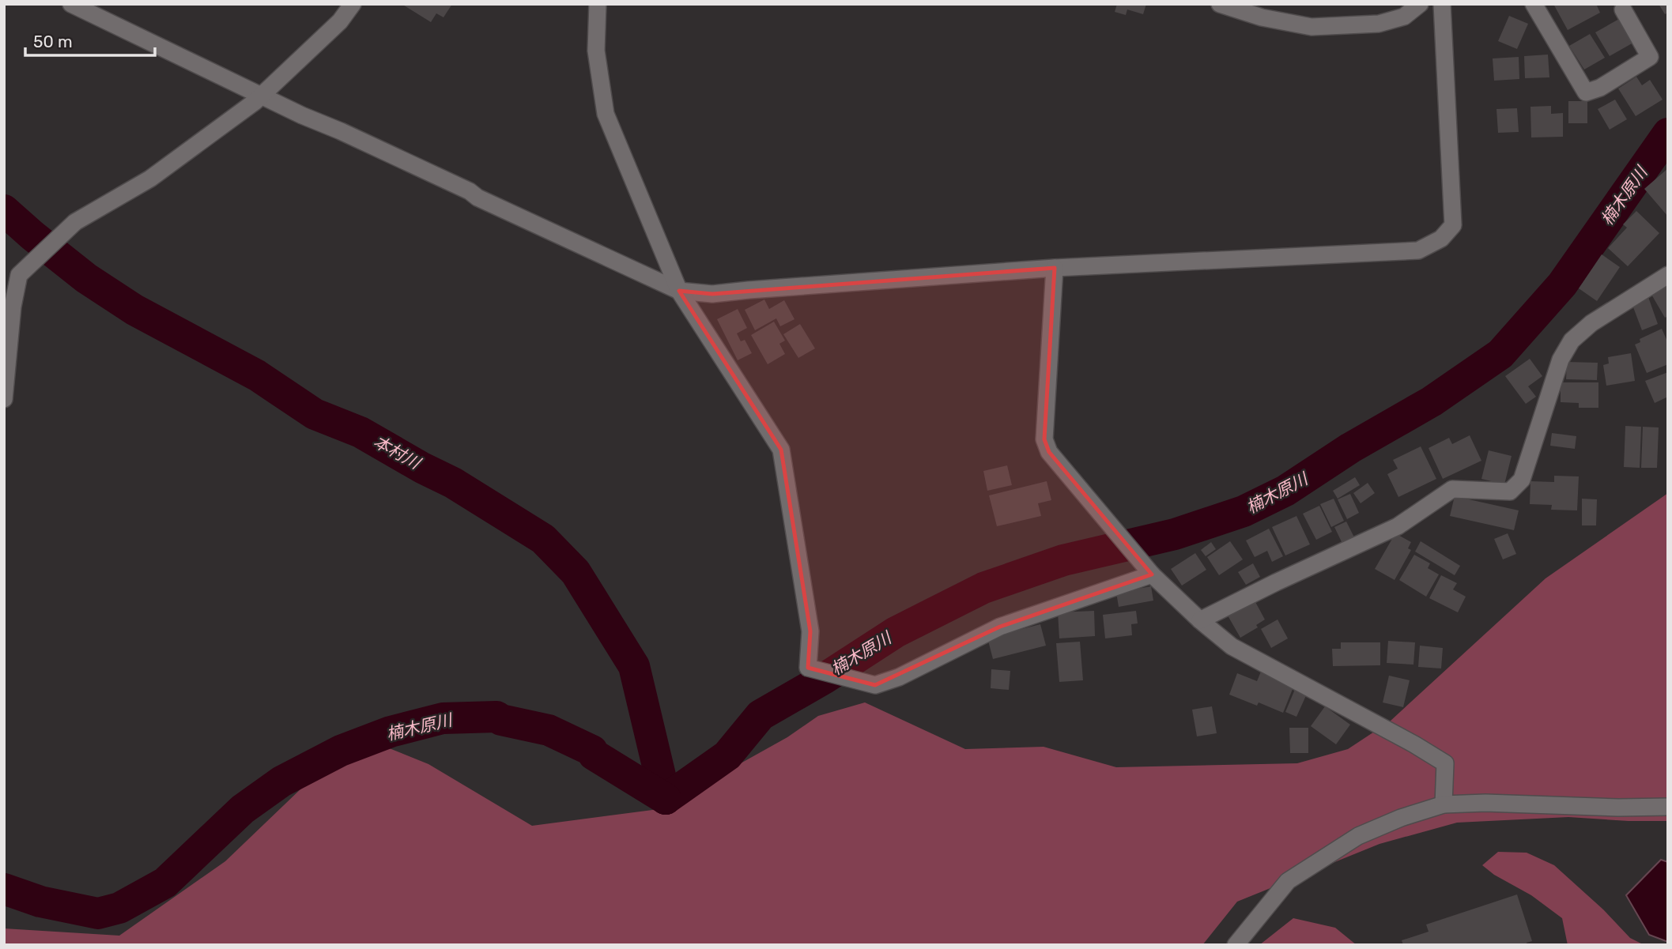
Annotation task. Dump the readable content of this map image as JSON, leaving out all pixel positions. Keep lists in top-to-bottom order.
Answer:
{
  "water": ["楠木原川", "本村川"],
  "scale_bar": "50 m"
}
